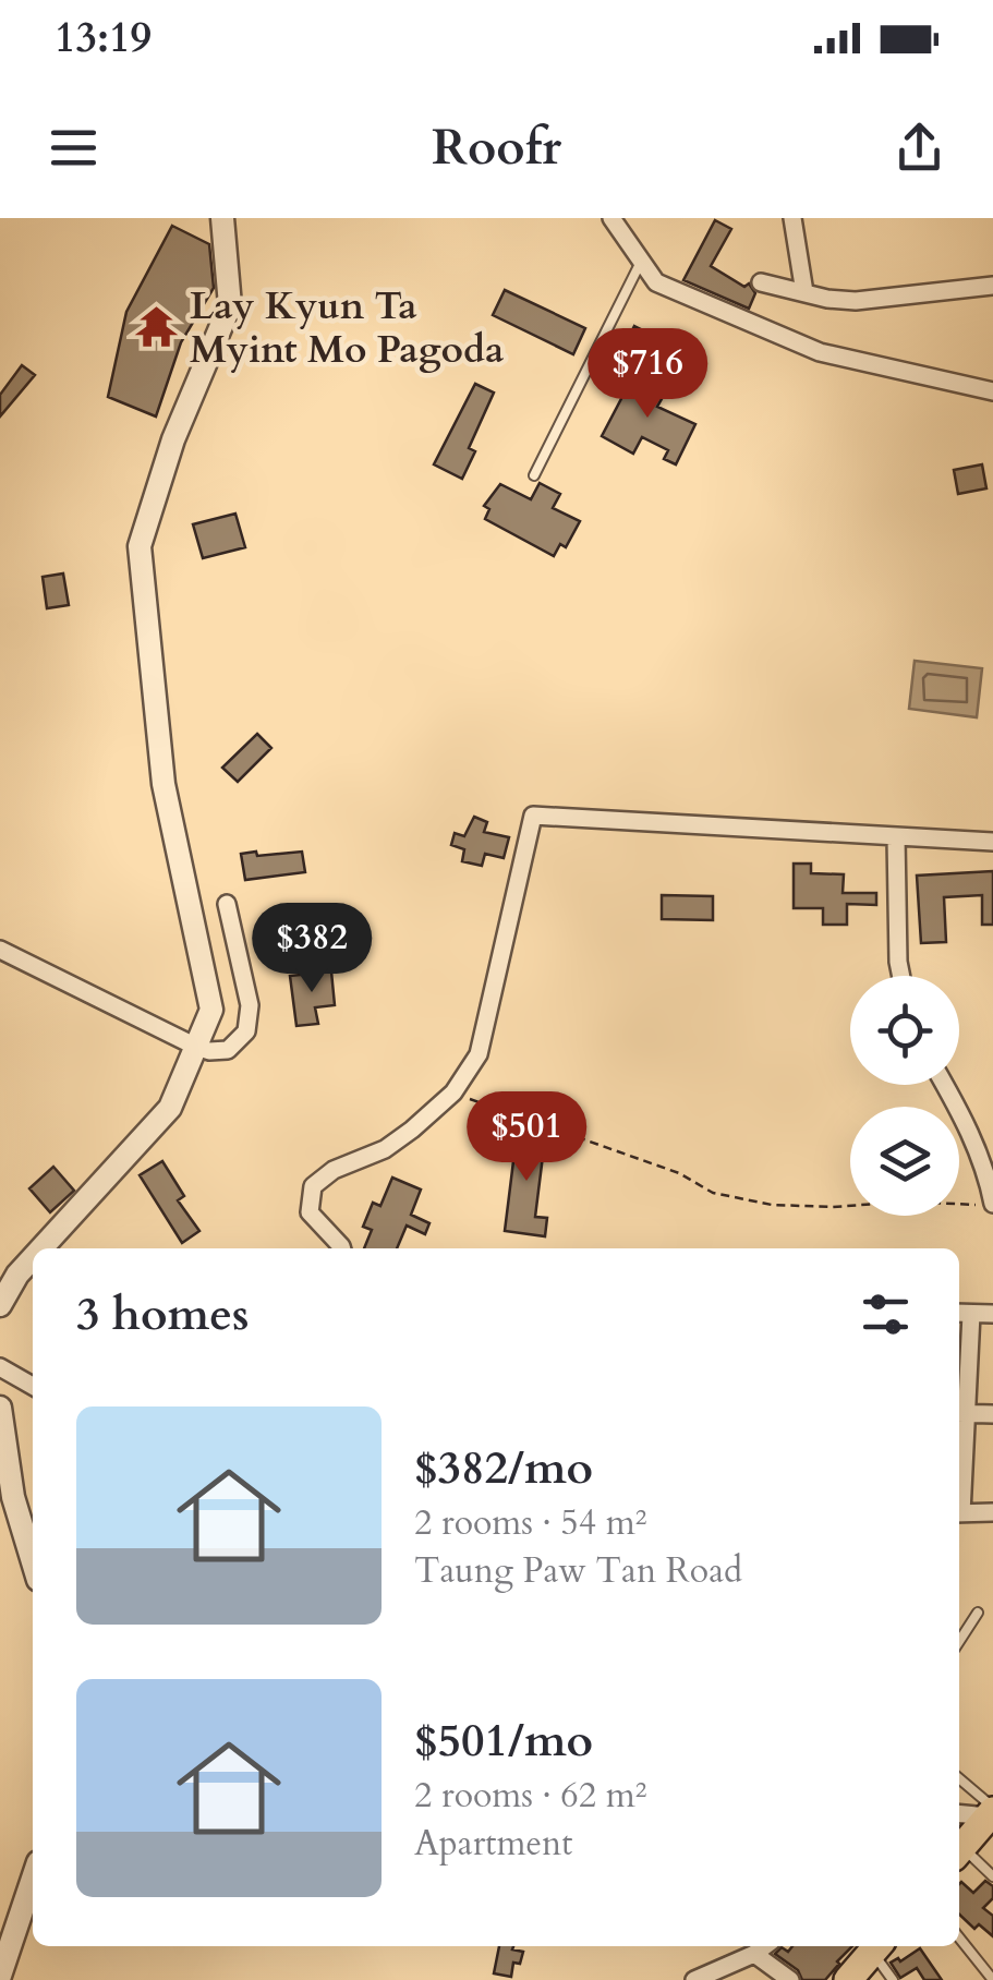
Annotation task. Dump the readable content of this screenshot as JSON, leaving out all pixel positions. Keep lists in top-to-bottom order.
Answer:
{
  "places": {
    "temple": ["Lay Kyun Ta Myint Mo Pagoda"]
  },
  "page": {
    "status": "13:19",
    "header": "Roofr",
    "price": ["$716", "$382", "$501"],
    "heading": "3 homes",
    "list": [
      {
        "name": "$382/mo",
        "note": "2 rooms · 54 m² · Taung Paw Tan Road"
      },
      {
        "name": "$501/mo",
        "note": "2 rooms · 62 m² · Apartment"
      }
    ]
  }
}
